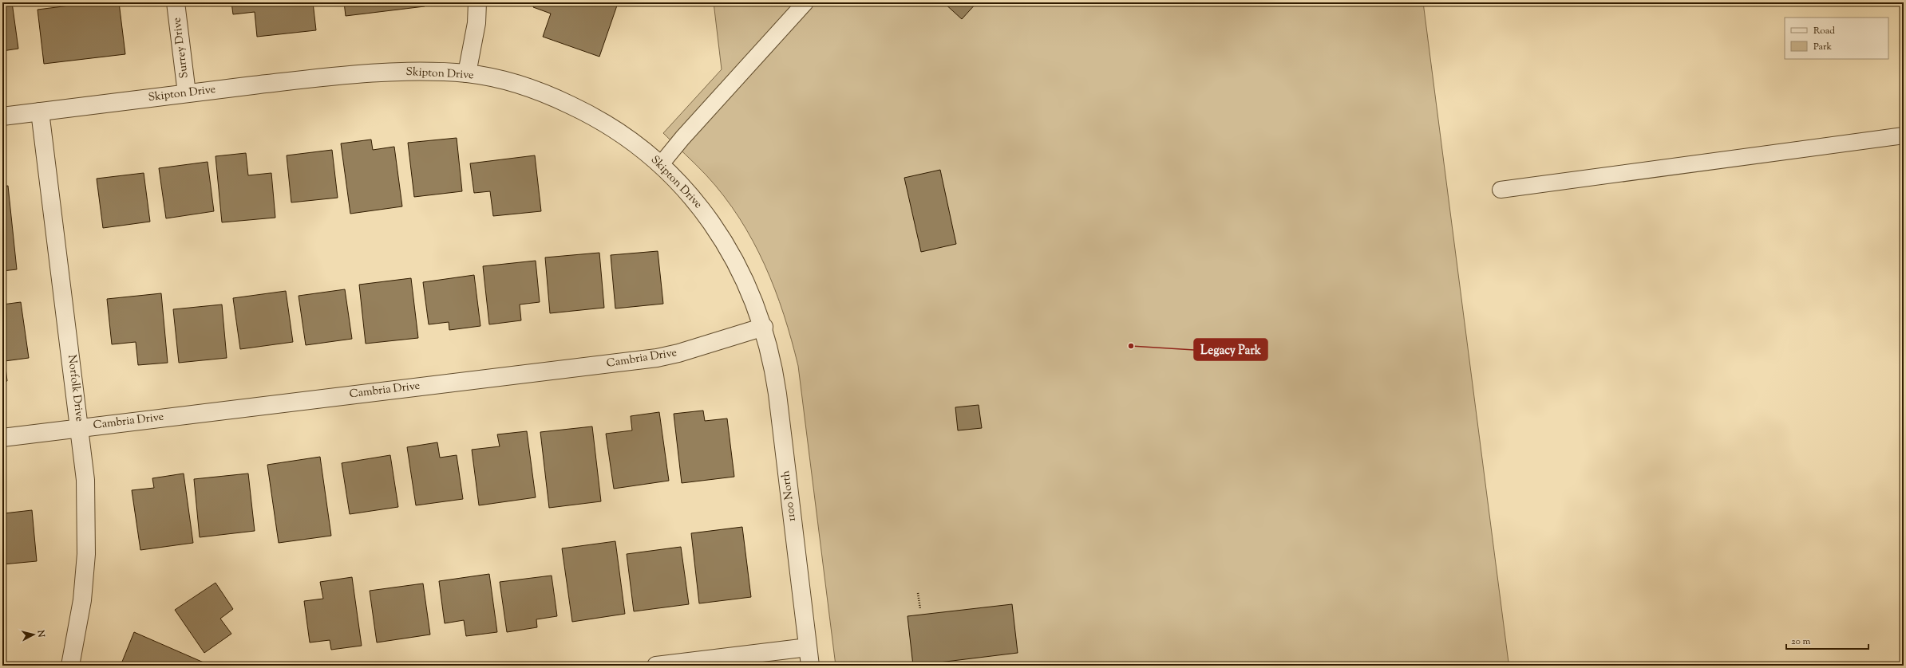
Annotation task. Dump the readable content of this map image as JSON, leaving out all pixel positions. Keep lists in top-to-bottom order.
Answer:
{
  "streets": {
    "street": [
      "Surrey Drive",
      "Skipton Drive",
      "Cambria Drive",
      "Norfolk Drive",
      "1100 North"
    ]
  },
  "crossings": [
    ["Surrey Drive", "Skipton Drive"],
    ["Skipton Drive", "Cambria Drive"],
    ["Skipton Drive", "Norfolk Drive"],
    ["Skipton Drive", "1100 North"],
    ["Cambria Drive", "Norfolk Drive"],
    ["Cambria Drive", "1100 North"]
  ],
  "places": ["Legacy Park"],
  "legend": ["Road", "Park"],
  "scale_bar": "20 m",
  "north": "right"
}
